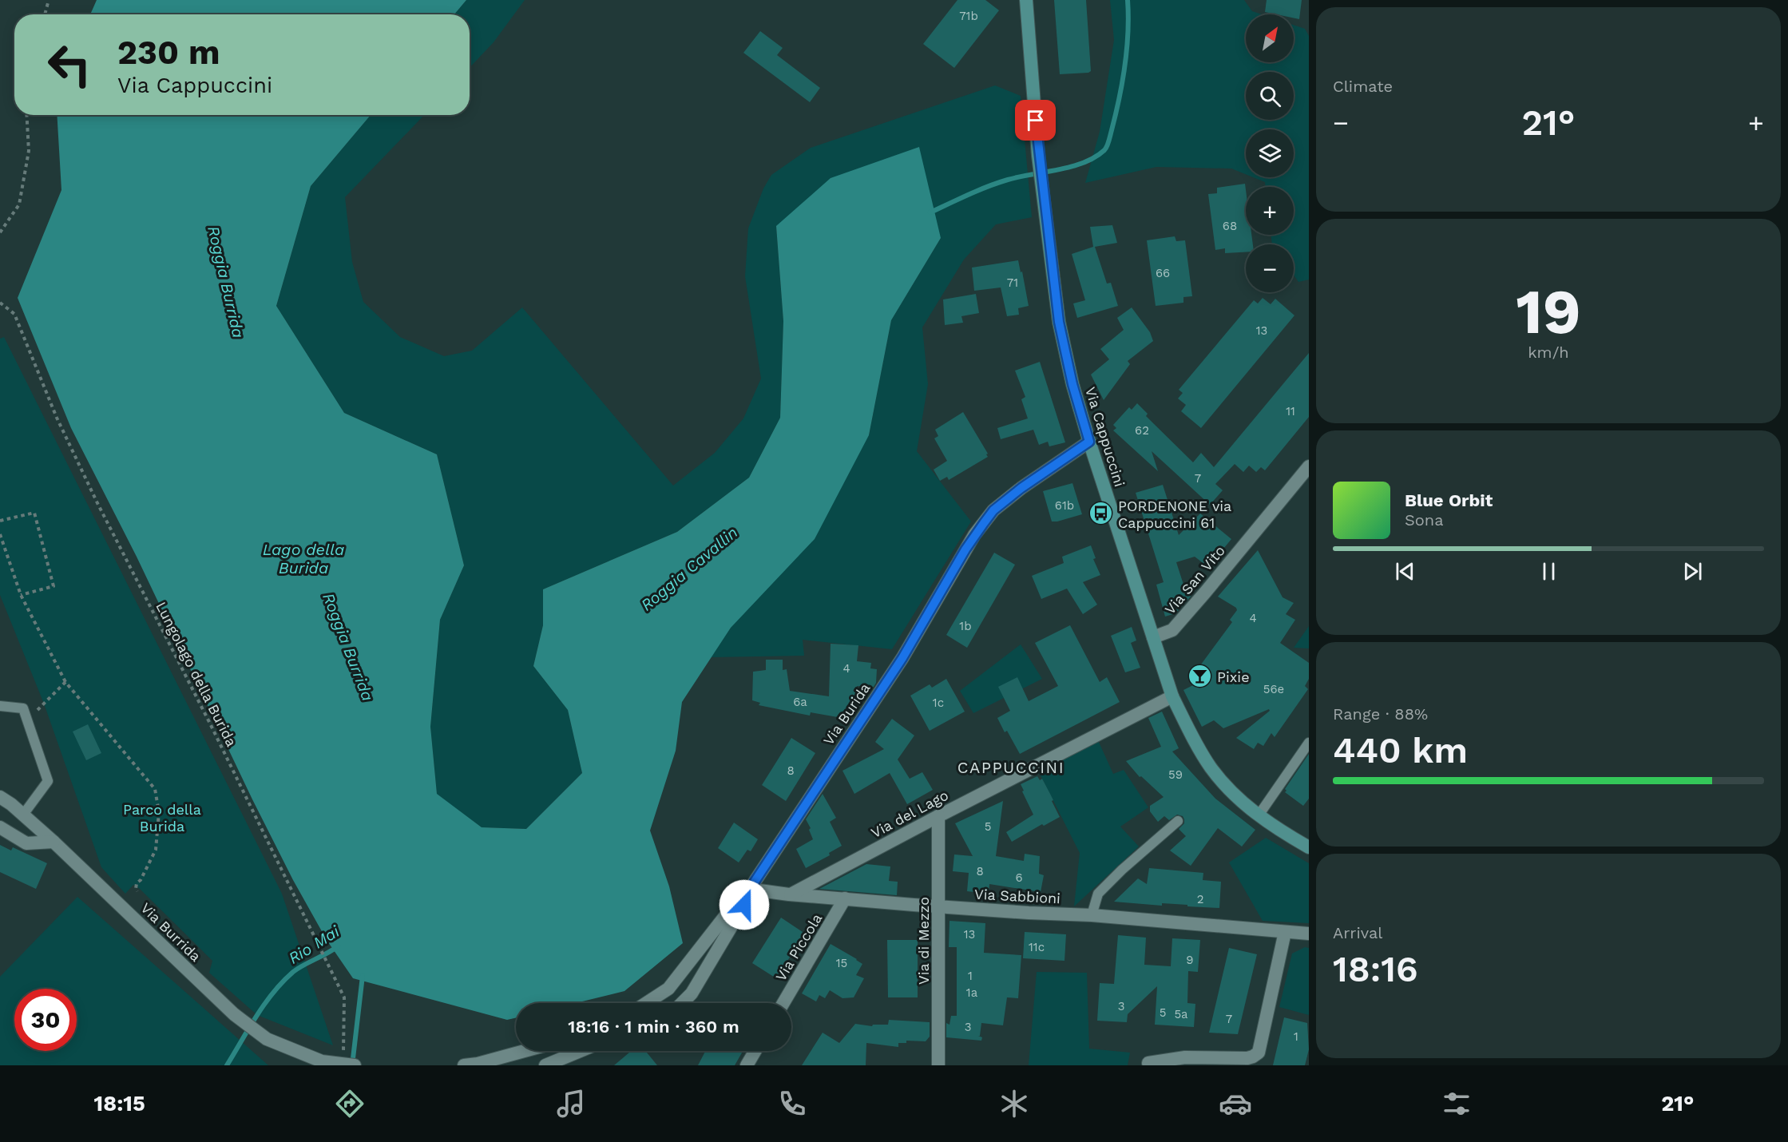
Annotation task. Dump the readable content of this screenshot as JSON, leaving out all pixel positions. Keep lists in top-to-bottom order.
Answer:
{
  "streets": {
    "main road": ["Via Cappuccini"],
    "street": [
      "Via San Vito",
      "Via Burida",
      "Via del Lago",
      "Via Sabbioni",
      "Via Burrida",
      "Via di Mezzo",
      "Via Piccola"
    ],
    "path": ["Lungolago della Burida"]
  },
  "crossings": [
    ["Via Cappuccini", "Via San Vito"],
    ["Via Cappuccini", "Via Burida"],
    ["Via Cappuccini", "Via del Lago"],
    ["Lungolago della Burida", "Via Burrida"],
    ["Via Burida", "Via Sabbioni"],
    ["Via del Lago", "Via Sabbioni"],
    ["Via del Lago", "Via di Mezzo"],
    ["Via Sabbioni", "Via di Mezzo"],
    ["Via Sabbioni", "Via Piccola"]
  ],
  "districts": ["CAPPUCCINI"],
  "water": [
    "Roggia Burrida",
    "Lago della Burida",
    "Roggia Cavallin",
    "Rio Mai"
  ],
  "parks": ["Parco della Burida"],
  "places": {
    "bus stop": ["PORDENONE via Cappuccini 61"],
    "bar": ["Pixie"]
  },
  "house_numbers": [
    "71b",
    "68",
    "66",
    "71",
    "13",
    "11",
    "62",
    "7",
    "61b",
    "4",
    "1b",
    "4",
    "56e",
    "6a",
    "1c",
    "8",
    "59",
    "5",
    "8",
    "6",
    "2",
    "13",
    "11c",
    "9",
    "15",
    "1",
    "1a",
    "3",
    "5",
    "5a",
    "7",
    "3",
    "1"
  ],
  "north": "top right",
  "page": {
    "tile": [
      "Climate",
      ["19", "km/h"],
      ["Range · 88%", "440 km"],
      ["Arrival", "18:16"]
    ],
    "map_buttons": ["+", "−"],
    "turn": ["230 m", "Via Cappuccini"],
    "heat": ["−", "21°", "+"],
    "song": ["Blue Orbit", "Sona"],
    "limit": "30",
    "trip": "18:16 · 1 min · 360 m",
    "tabs": ["18:15", "21°"]
  }
}
